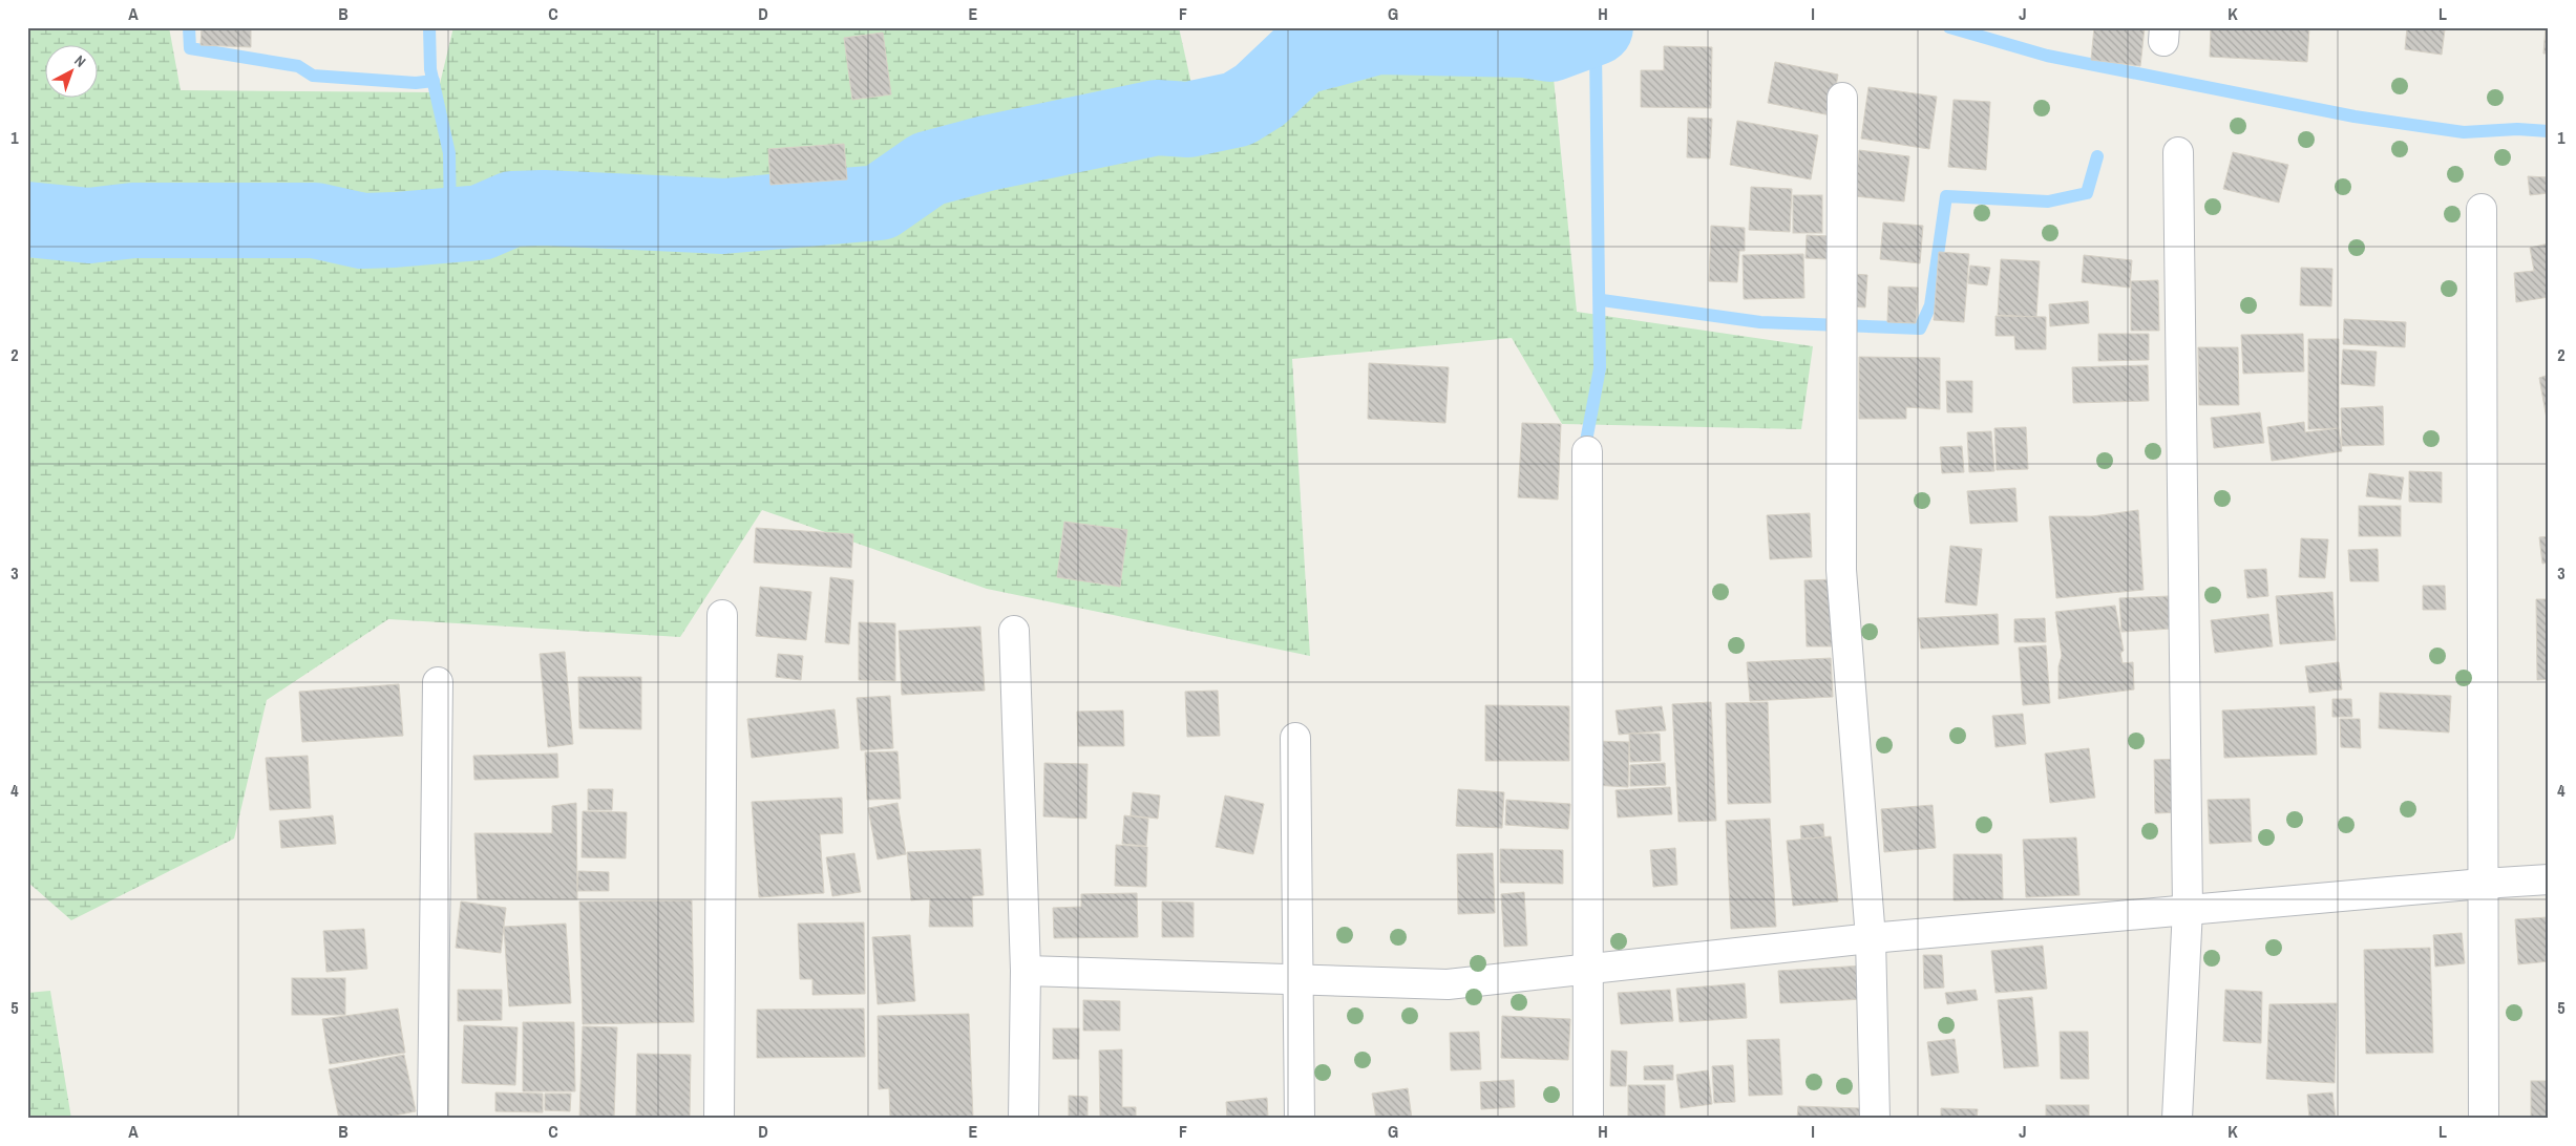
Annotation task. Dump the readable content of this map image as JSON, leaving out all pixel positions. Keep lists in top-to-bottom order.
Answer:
{
  "north": "top right",
  "grid": {
    "columns": [
      "A",
      "B",
      "C",
      "D",
      "E",
      "F",
      "G",
      "H",
      "I",
      "J",
      "K",
      "L"
    ],
    "rows": [
      "1",
      "2",
      "3",
      "4",
      "5"
    ]
  }
}
